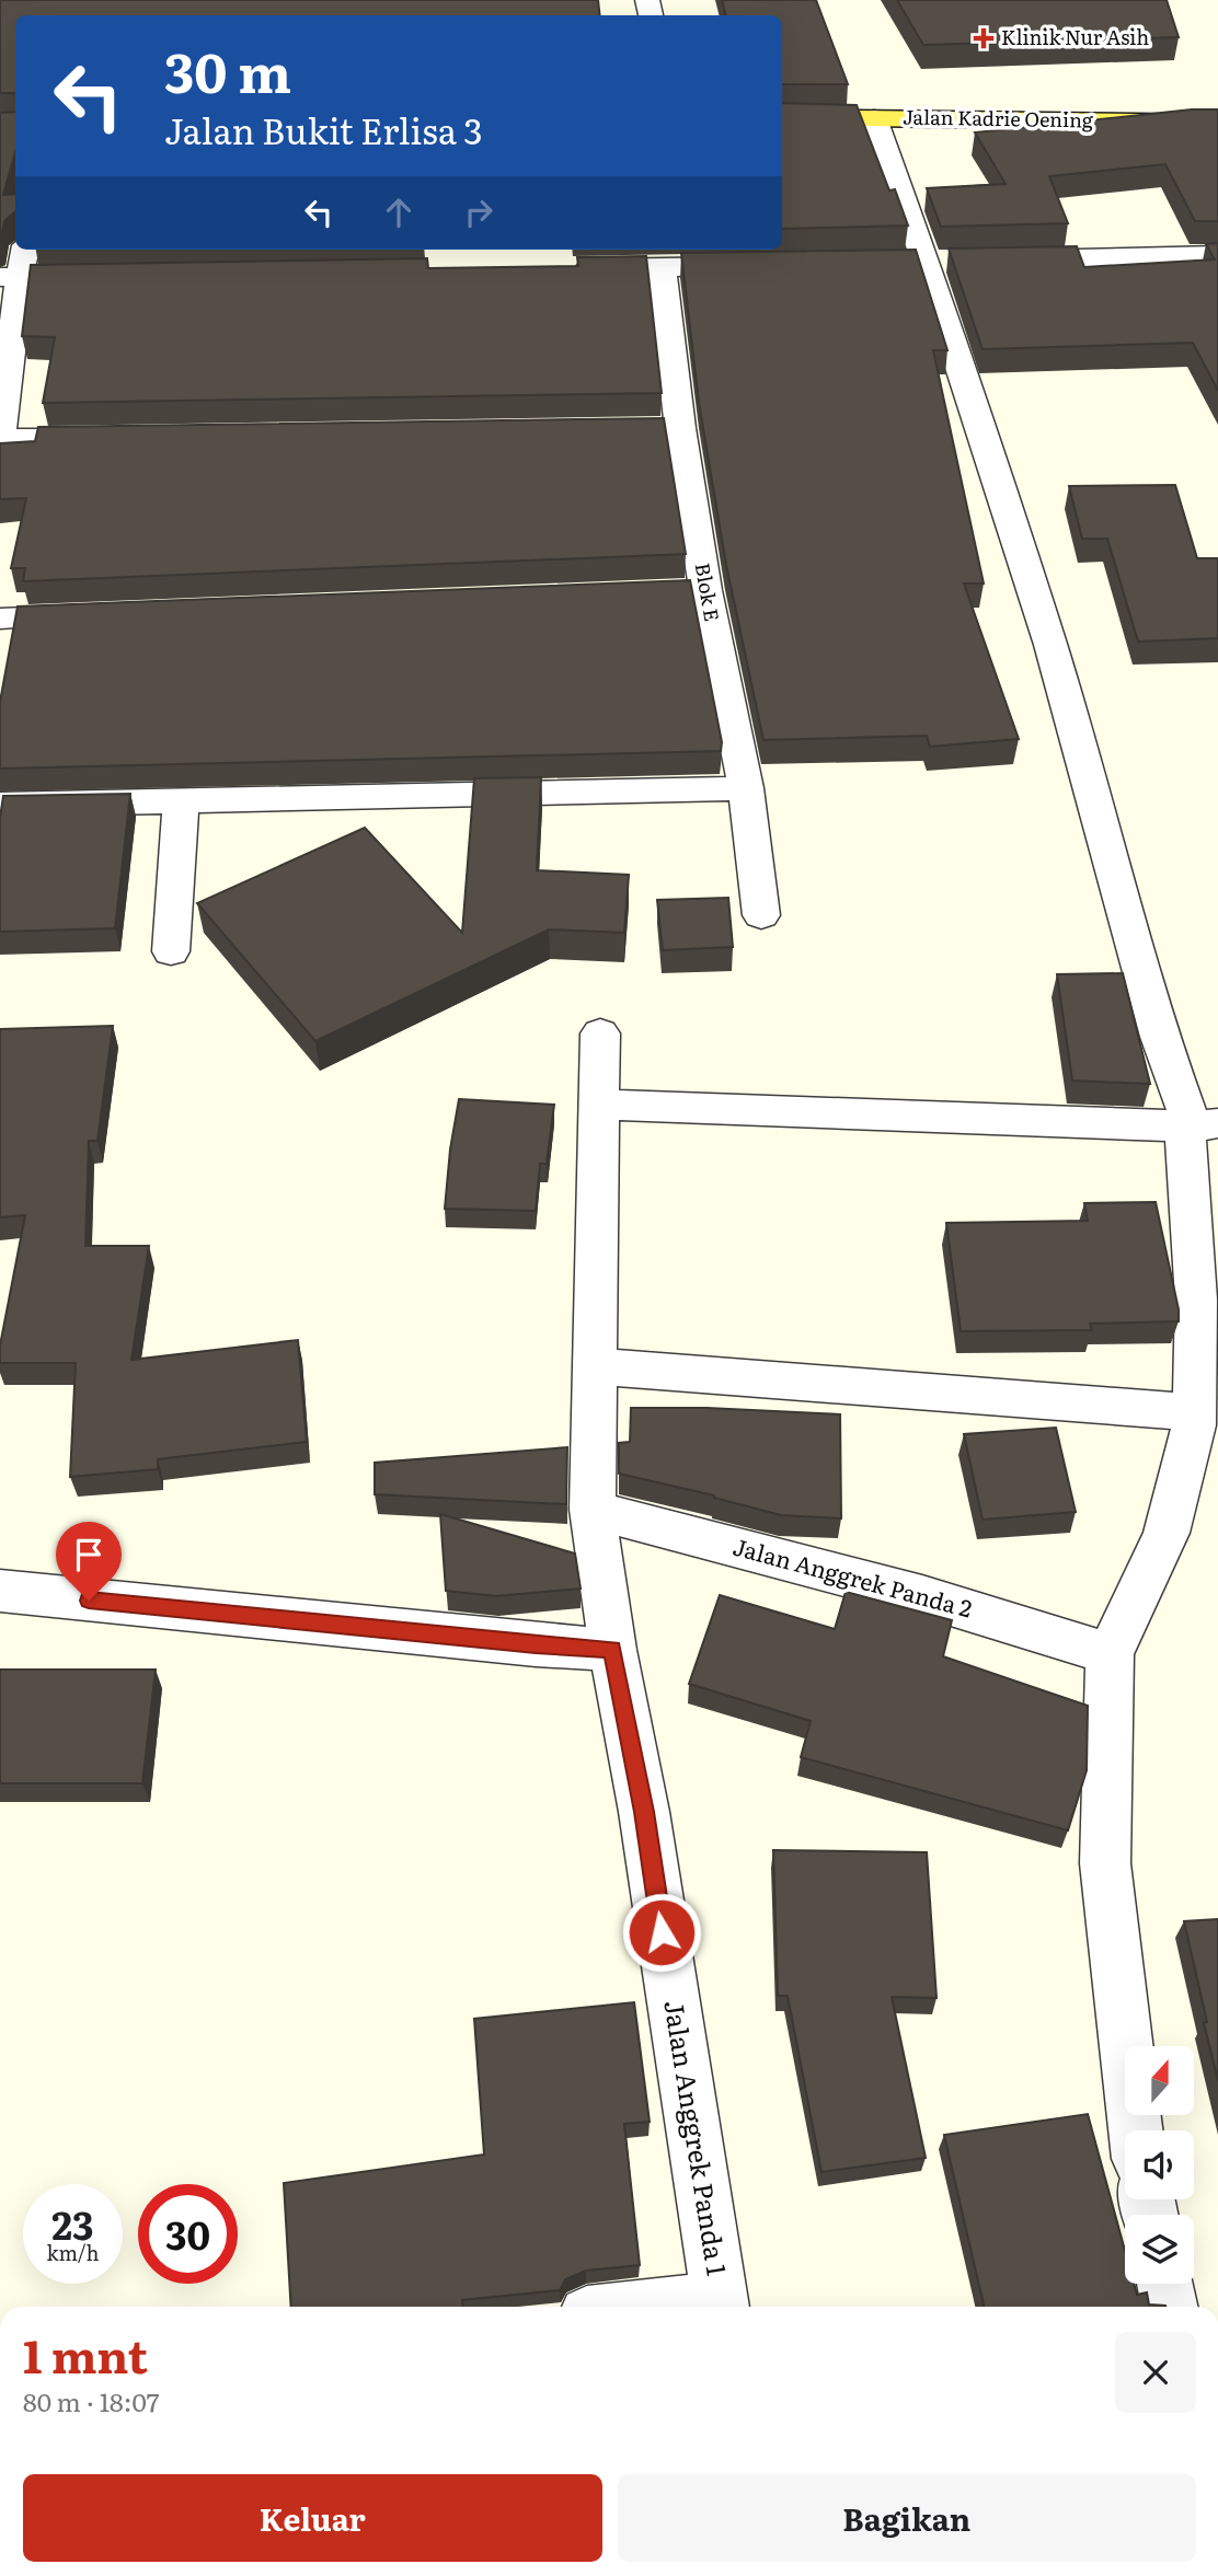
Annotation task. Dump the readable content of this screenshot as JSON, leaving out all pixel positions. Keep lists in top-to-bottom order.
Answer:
{
  "streets": {
    "main road": ["Jalan Kadrie Oening"],
    "street": ["Blok E", "Jalan Anggrek Panda 2", "Jalan Anggrek Panda 1"]
  },
  "crossings": [
    ["Jalan Anggrek Panda 2", "Jalan Anggrek Panda 1"]
  ],
  "places": {
    "health": ["Klinik Nur Asih"]
  },
  "north": "top",
  "page": {
    "turn": ["30 m", "Jalan Bukit Erlisa 3"],
    "speed": "23 km/h",
    "limit": "30",
    "heading": ["1 mnt", "80 m · 18:07"],
    "buttons": ["Keluar", "Bagikan"]
  }
}
